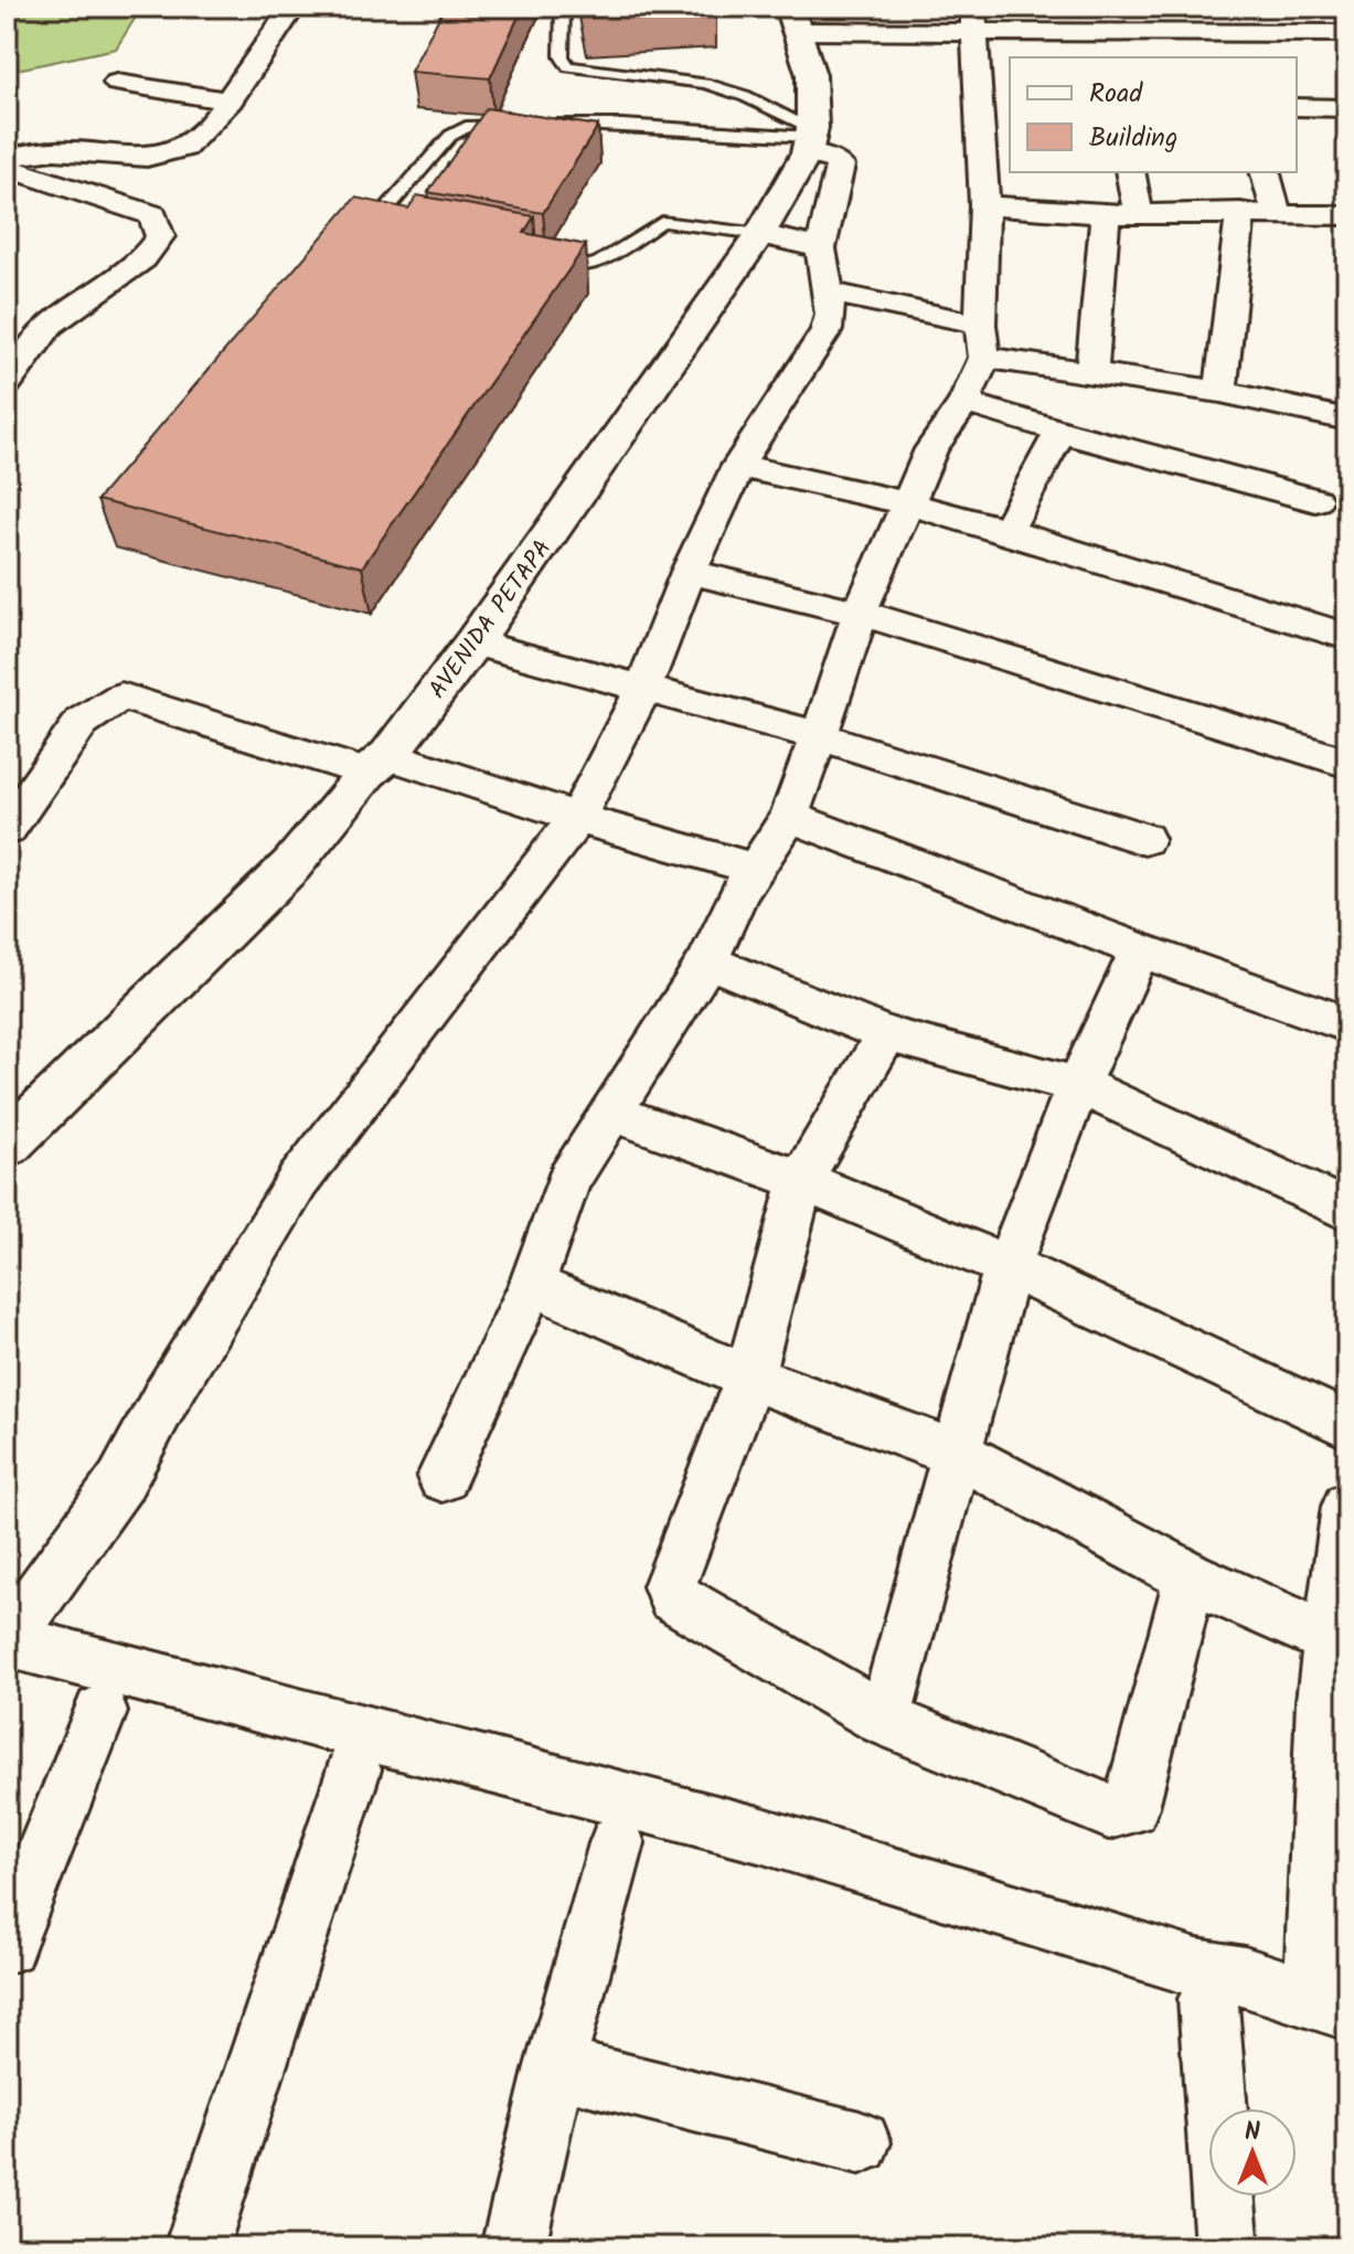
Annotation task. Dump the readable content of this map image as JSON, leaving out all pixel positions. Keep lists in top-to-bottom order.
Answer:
{
  "streets": {
    "main road": ["AVENIDA PETAPA"]
  },
  "legend": ["Road", "Building"],
  "north": "top"
}
